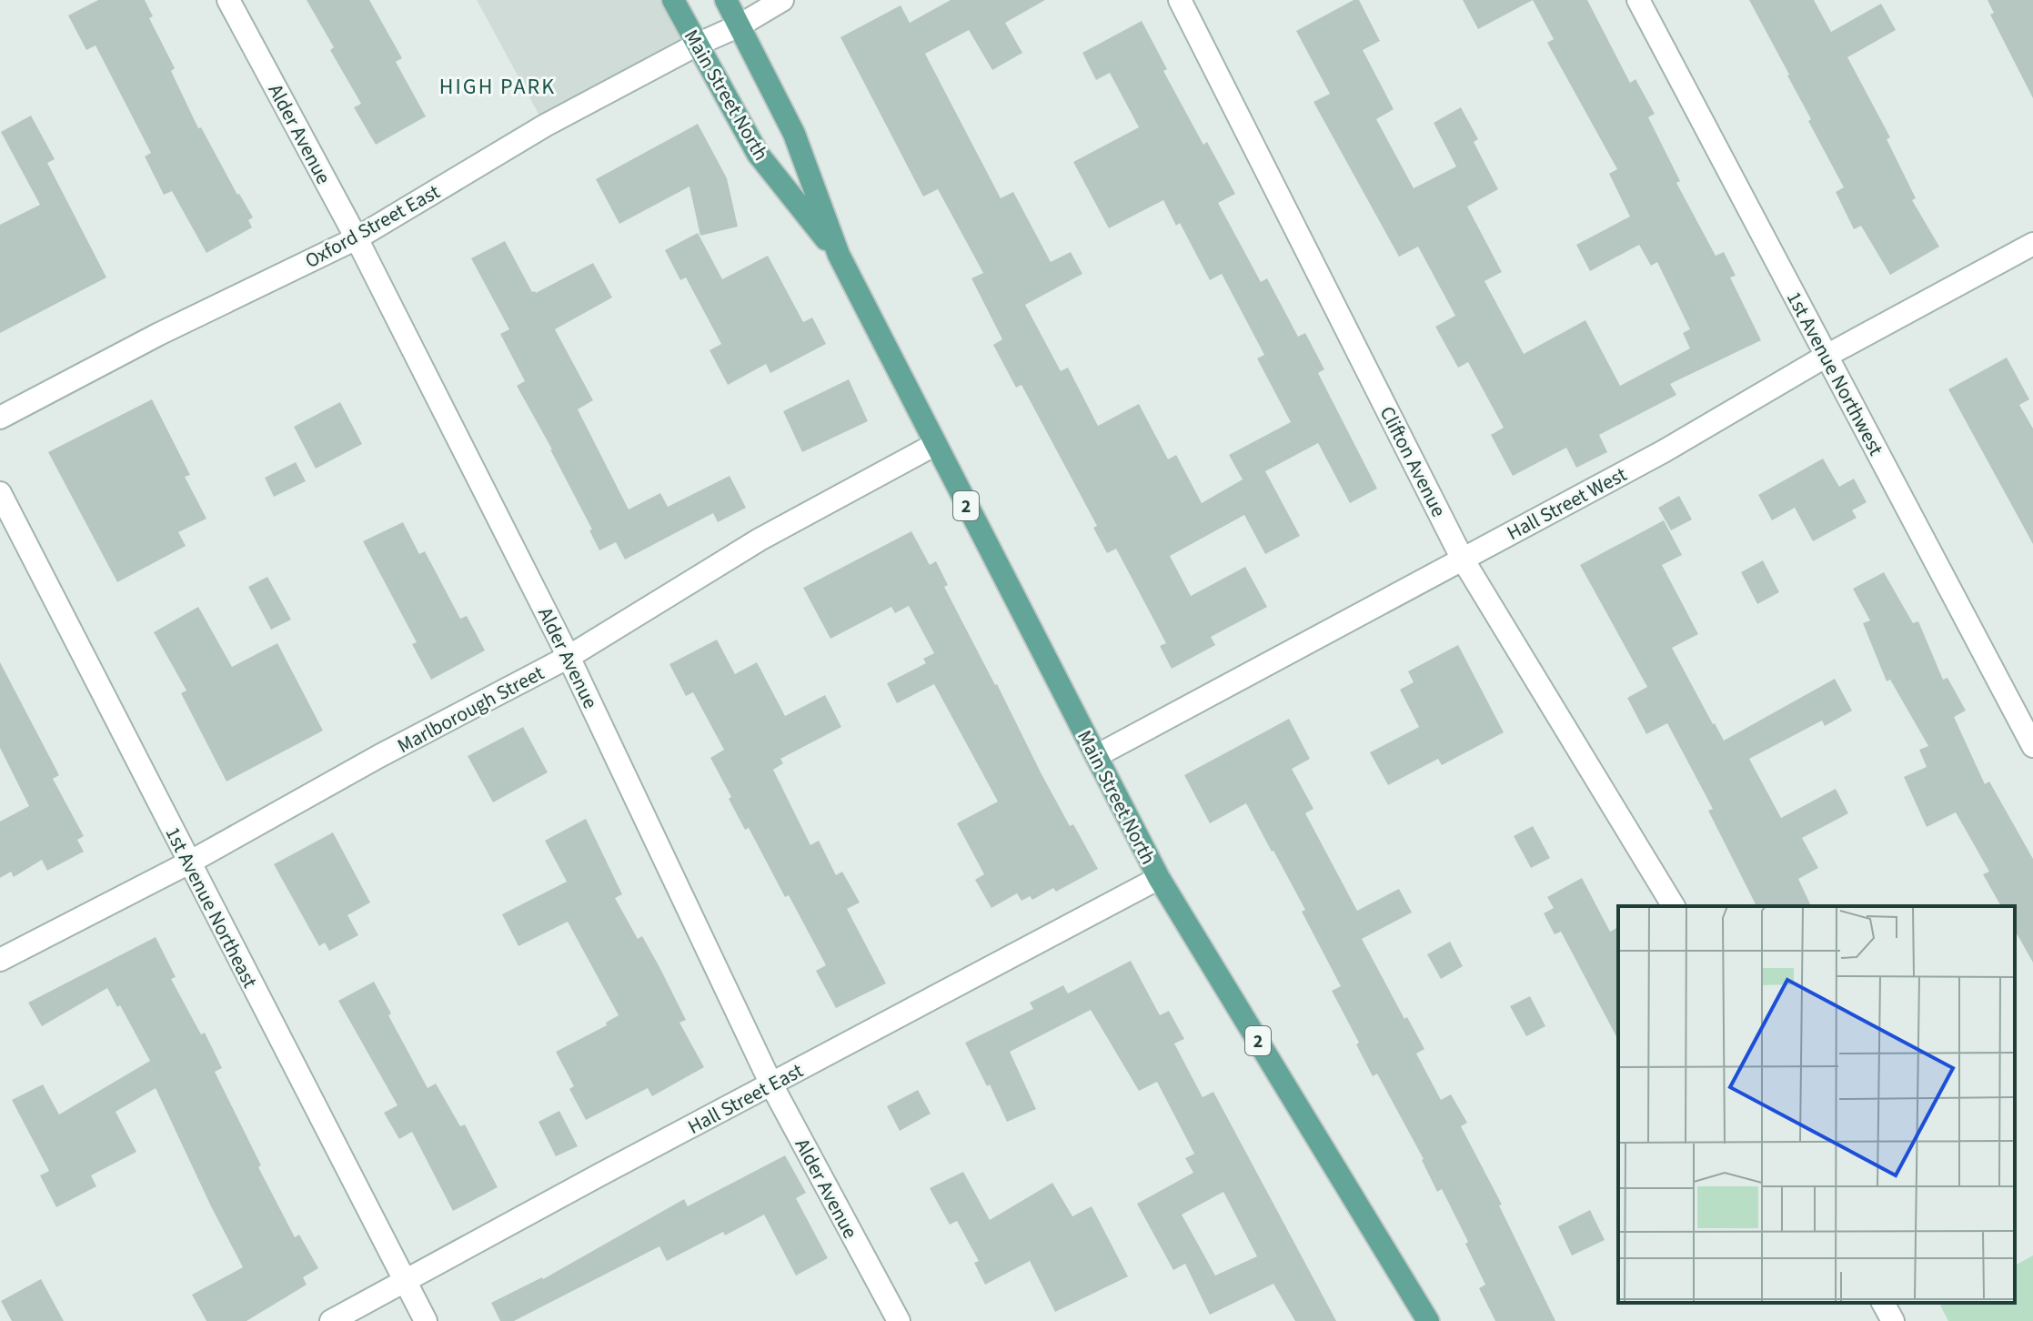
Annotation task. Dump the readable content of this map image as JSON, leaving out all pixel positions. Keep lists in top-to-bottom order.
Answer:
{
  "streets": {
    "main road": ["Main Street North", "2"],
    "street": [
      "Alder Avenue",
      "Oxford Street East",
      "1st Avenue Northwest",
      "Clifton Avenue",
      "Hall Street West",
      "Marlborough Street",
      "1st Avenue Northeast",
      "Hall Street East"
    ]
  },
  "crossings": [
    ["Main Street North", "Oxford Street East"],
    ["Main Street North", "Hall Street West"],
    ["Main Street North", "Marlborough Street"],
    ["Main Street North", "Hall Street East"],
    ["Alder Avenue", "Oxford Street East"],
    ["Alder Avenue", "Marlborough Street"],
    ["Alder Avenue", "Hall Street East"],
    ["1st Avenue Northwest", "Hall Street West"],
    ["Clifton Avenue", "Hall Street West"],
    ["Marlborough Street", "1st Avenue Northeast"],
    ["1st Avenue Northeast", "Hall Street East"]
  ],
  "districts": ["HIGH PARK"]
}
